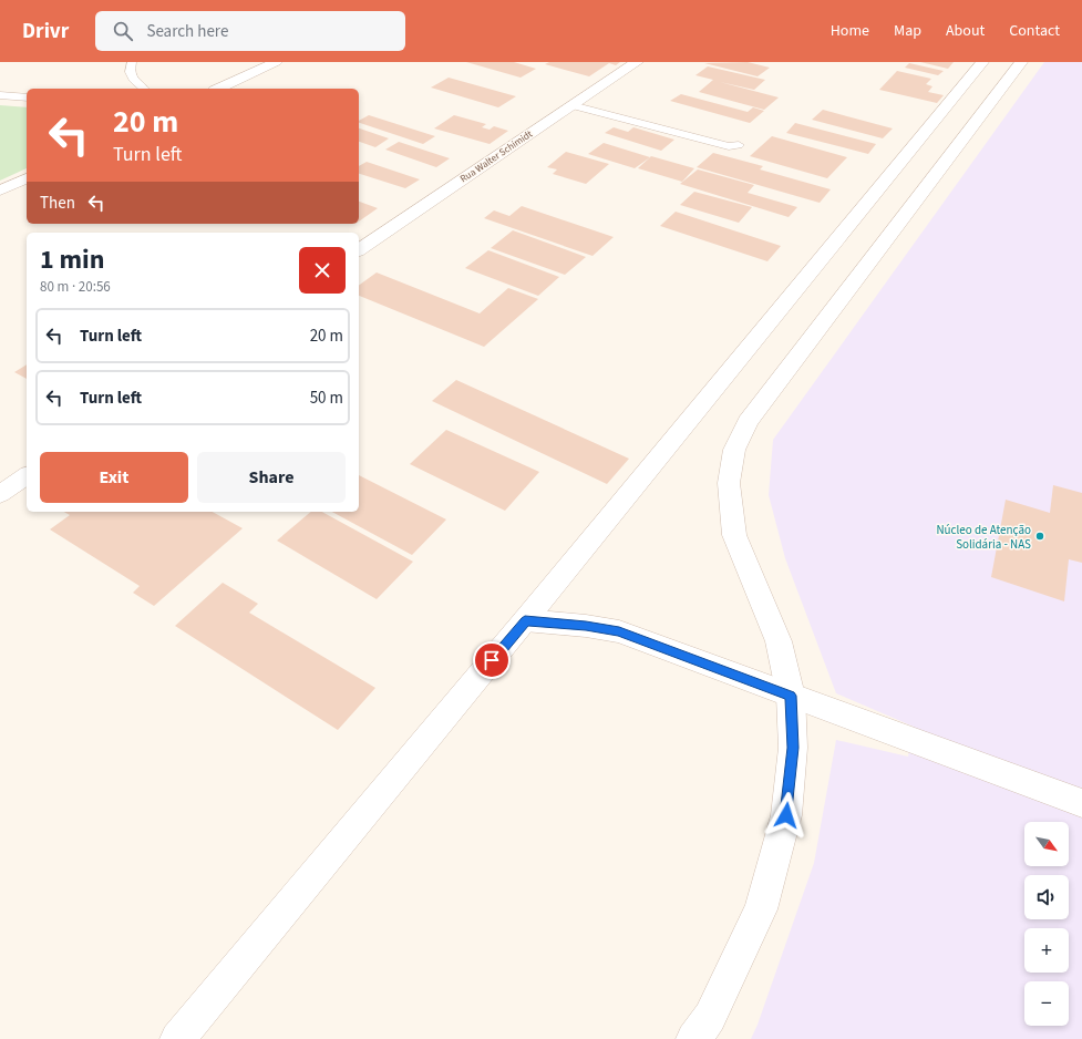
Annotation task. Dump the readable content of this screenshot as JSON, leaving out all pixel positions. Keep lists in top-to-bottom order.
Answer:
{
  "streets": {
    "street": ["Rua Walter Schimidt"]
  },
  "places": ["Núcleo de Atenção Solidária - NAS"],
  "north": "bottom right",
  "page": {
    "header": "Drivr",
    "search": "Search here",
    "nav": [
      "Home",
      "Map",
      "About",
      "Contact"
    ],
    "turn": ["20 m", "Turn left"],
    "then": "Then",
    "heading": ["1 min", "80 m · 20:56"],
    "list": [
      {
        "name": "Turn left",
        "value": "20 m"
      },
      {
        "name": "Turn left",
        "value": "50 m"
      }
    ],
    "buttons": ["Exit", "Share"],
    "map_buttons": ["+", "−"]
  }
}
